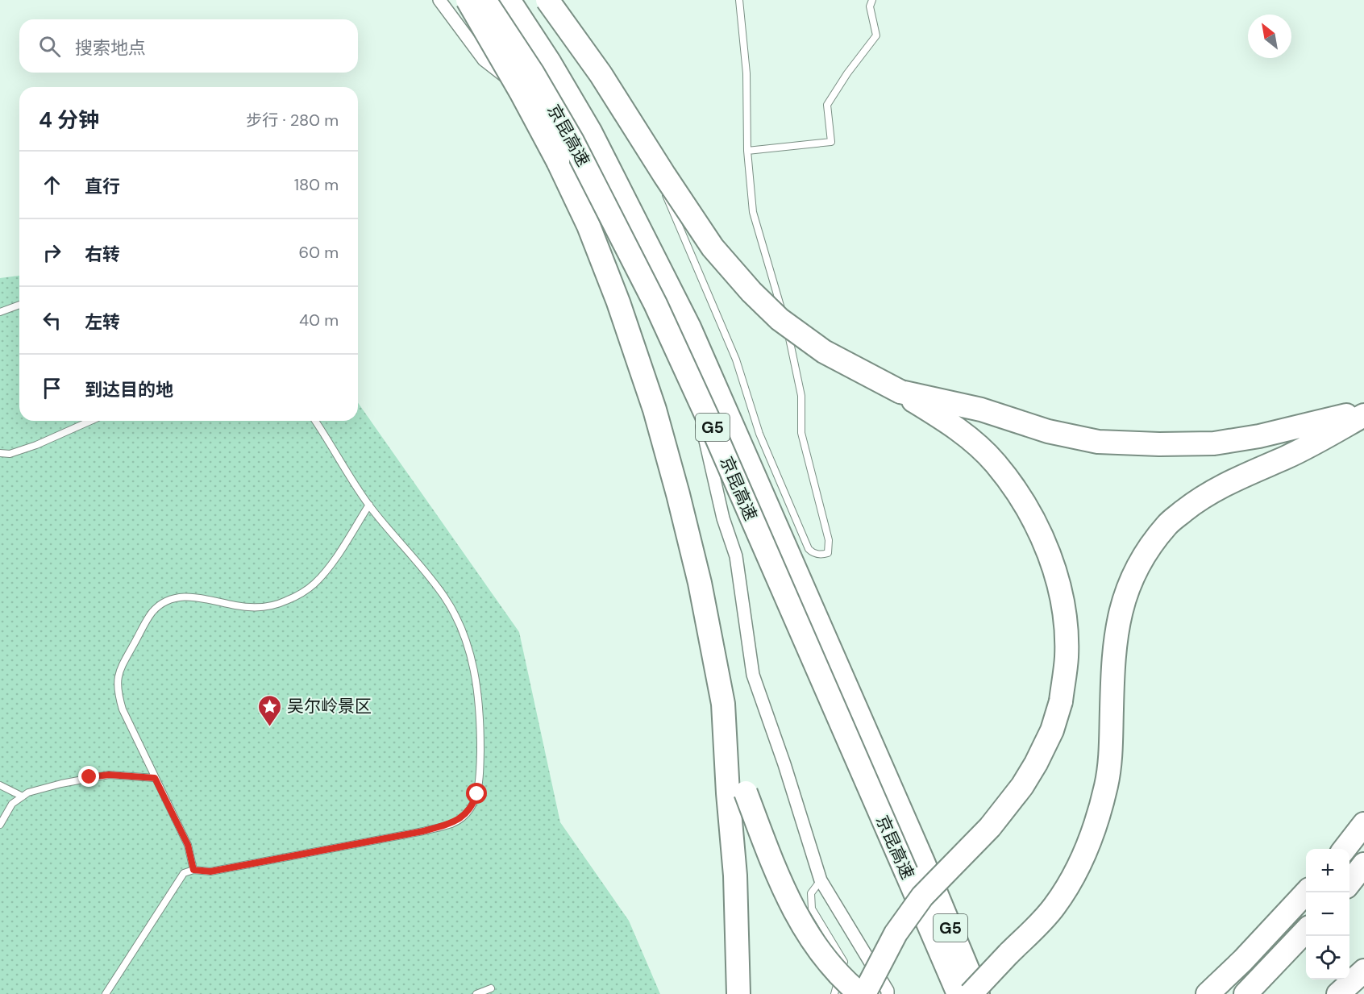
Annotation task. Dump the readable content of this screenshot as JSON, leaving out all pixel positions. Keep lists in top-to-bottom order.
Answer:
{
  "streets": {
    "highway": ["京昆高速", "G5"]
  },
  "places": {
    "place": ["吴尔岭景区"]
  },
  "north": "top left",
  "page": {
    "search": "搜索地点",
    "heading": ["4 分钟", "步行 · 280 m"],
    "list": [
      ["直行", "180 m"],
      ["右转", "60 m"],
      ["左转", "40 m"],
      "到达目的地"
    ],
    "map_buttons": ["+", "−"]
  }
}
